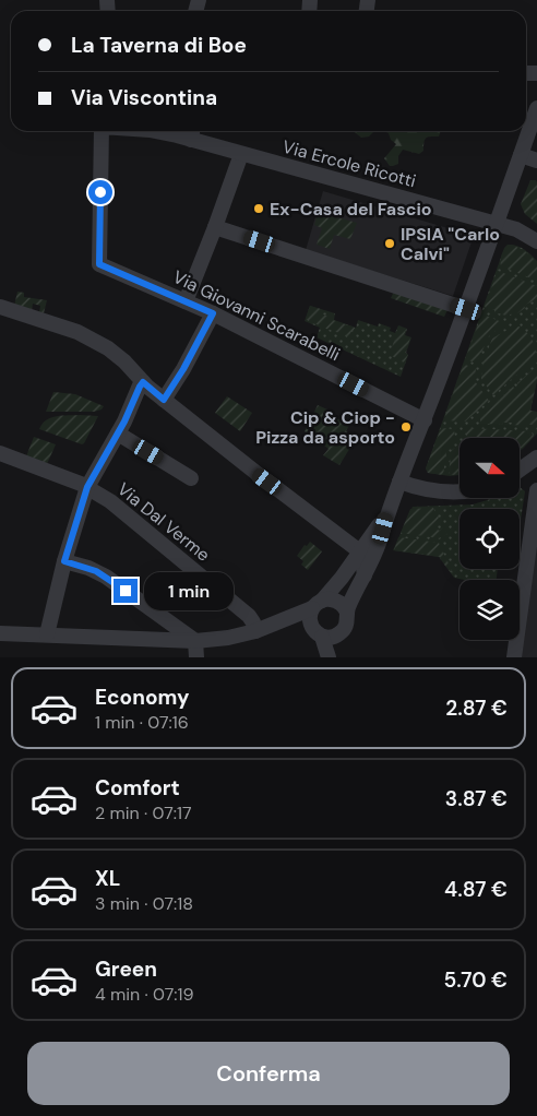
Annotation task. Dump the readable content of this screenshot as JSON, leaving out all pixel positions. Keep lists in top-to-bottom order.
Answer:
{
  "streets": {
    "street": ["Via Ercole Ricotti", "Via Giovanni Scarabelli", "Via Dal Verme"]
  },
  "places": ["Ex-Casa del Fascio", "IPSIA \"Carlo Calvi\"", "Cip & Ciop - Pizza da asporto"],
  "north": "right",
  "page": {
    "banner": ["La Taverna di Boe", "Via Viscontina"],
    "bubble": "1 min",
    "list": [
      {
        "name": "Economy",
        "note": "1 min · 07:16",
        "value": "2.87 €"
      },
      {
        "name": "Comfort",
        "note": "2 min · 07:17",
        "value": "3.87 €"
      },
      {
        "name": "XL",
        "note": "3 min · 07:18",
        "value": "4.87 €"
      },
      {
        "name": "Green",
        "note": "4 min · 07:19",
        "value": "5.70 €"
      }
    ],
    "buttons": "Conferma"
  }
}
